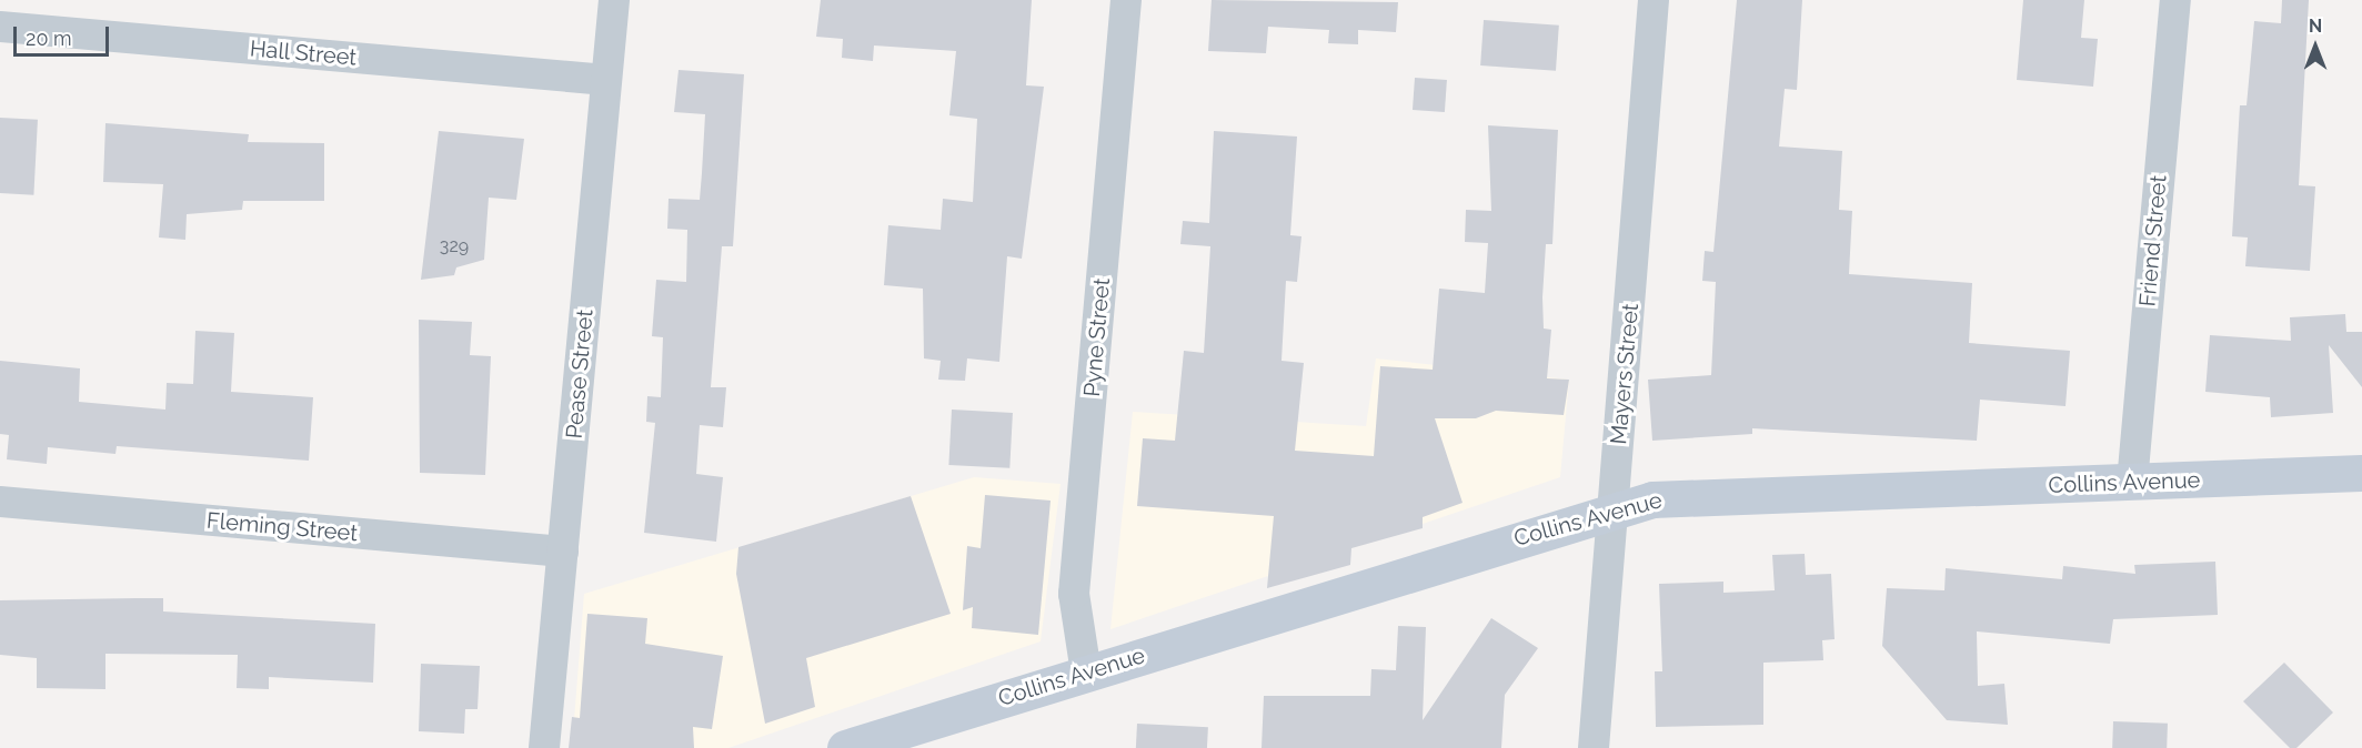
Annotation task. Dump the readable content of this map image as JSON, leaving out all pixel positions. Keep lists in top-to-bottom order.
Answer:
{
  "streets": {
    "street": [
      "Hall Street",
      "Friend Street",
      "Pyne Street",
      "Pease Street",
      "Mayers Street",
      "Collins Avenue",
      "Fleming Street"
    ]
  },
  "crossings": [
    ["Hall Street", "Pease Street"],
    ["Friend Street", "Collins Avenue"],
    ["Pyne Street", "Collins Avenue"],
    ["Pease Street", "Fleming Street"],
    ["Mayers Street", "Collins Avenue"]
  ],
  "house_numbers": ["329"],
  "scale_bar": "20 m",
  "north": "top"
}
